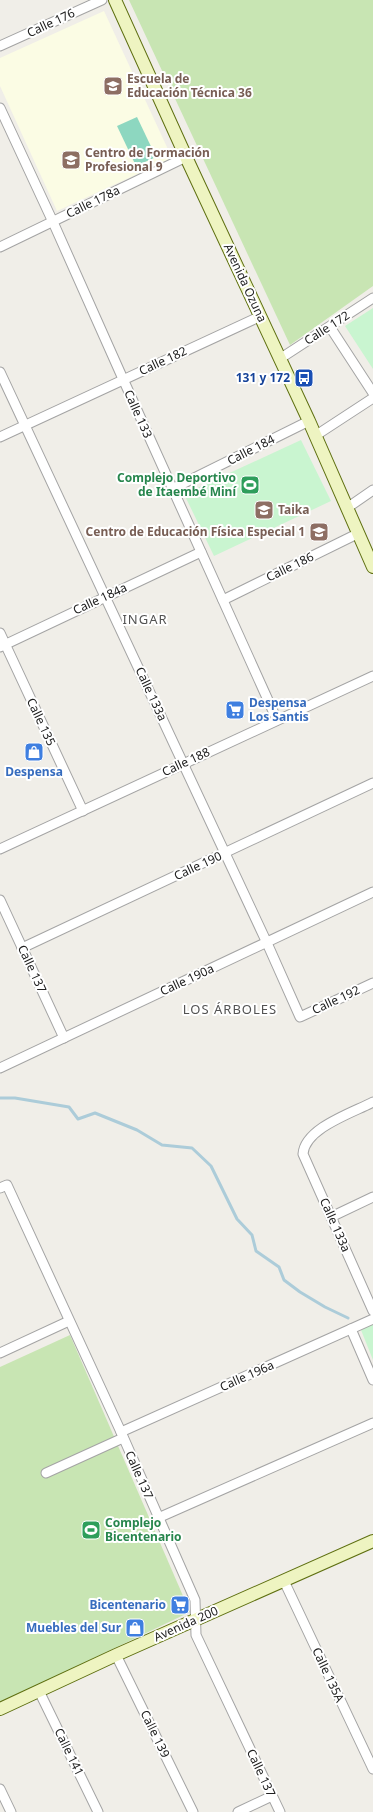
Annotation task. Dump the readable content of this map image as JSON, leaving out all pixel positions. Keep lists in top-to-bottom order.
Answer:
{
  "streets": {
    "main road": ["Avenida Ozuna", "Avenida 200"],
    "street": [
      "Calle 176",
      "Calle 178a",
      "Calle 172",
      "Calle 182",
      "Calle 133",
      "Calle 184",
      "Calle 186",
      "Calle 184a",
      "Calle 133a",
      "Calle 135",
      "Calle 188",
      "Calle 190",
      "Calle 137",
      "Calle 190a",
      "Calle 192",
      "Calle 196a",
      "Calle 135A",
      "Calle 139",
      "Calle 141"
    ]
  },
  "crossings": [
    ["Calle 178a", "Avenida Ozuna"],
    ["Calle 178a", "Calle 133"],
    ["Avenida Ozuna", "Calle 172"],
    ["Avenida Ozuna", "Calle 182"],
    ["Avenida Ozuna", "Calle 184"],
    ["Avenida Ozuna", "Calle 186"],
    ["Calle 182", "Calle 133"],
    ["Calle 182", "Calle 133a"],
    ["Calle 133", "Calle 184"],
    ["Calle 133", "Calle 186"],
    ["Calle 133", "Calle 184a"],
    ["Calle 133", "Calle 188"],
    ["Calle 184a", "Calle 133a"],
    ["Calle 184a", "Calle 135"],
    ["Calle 133a", "Calle 188"],
    ["Calle 133a", "Calle 190"],
    ["Calle 133a", "Calle 190a"],
    ["Calle 133a", "Calle 192"],
    ["Calle 135", "Calle 188"],
    ["Calle 190", "Calle 137"],
    ["Calle 137", "Calle 190a"],
    ["Calle 137", "Calle 196a"],
    ["Calle 137", "Avenida 200"],
    ["Avenida 200", "Calle 135A"],
    ["Avenida 200", "Calle 139"],
    ["Avenida 200", "Calle 141"]
  ],
  "districts": ["INGAR", "LOS ÁRBOLES"],
  "places": {
    "school or university": [
      "Escuela de Educación Técnica 36",
      "Centro de Formación Profesional 9",
      "Taika",
      "Centro de Educación Física Especial 1"
    ],
    "bus stop": ["131 y 172"],
    "sports": ["Complejo Deportivo de Itaembé Miní", "Complejo Bicentenario"],
    "supermarket": ["Despensa Los Santis", "Bicentenario"],
    "shop": ["Despensa", "Muebles del Sur"]
  }
}
